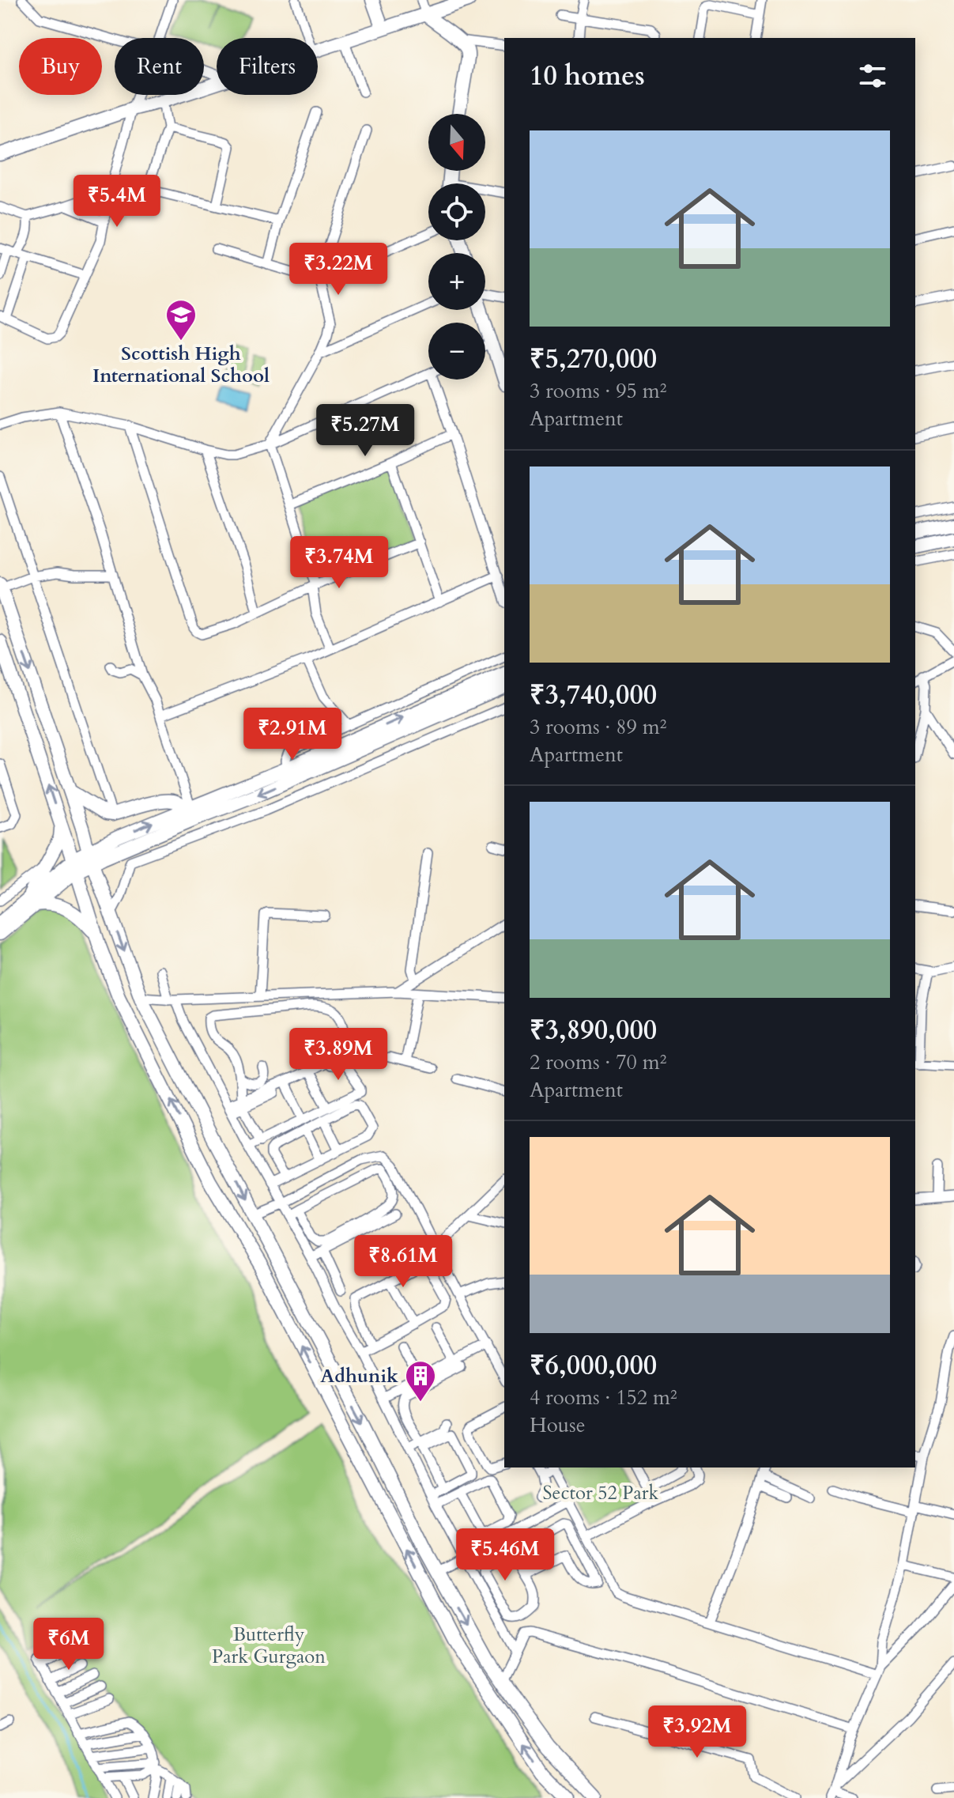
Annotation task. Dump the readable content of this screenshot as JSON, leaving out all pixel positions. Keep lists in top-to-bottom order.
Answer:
{
  "parks": ["Sector 52 Park", "Butterfly Park Gurgaon"],
  "places": {
    "school or university": ["Scottish High International School"],
    "building": ["Adhunik"]
  },
  "north": "bottom",
  "page": {
    "chip": ["Buy", "Rent", "Filters"],
    "heading": "10 homes",
    "map_buttons": ["+", "−"],
    "list": [
      {
        "name": "₹5,270,000",
        "note": "3 rooms · 95 m² · Apartment"
      },
      {
        "name": "₹3,740,000",
        "note": "3 rooms · 89 m² · Apartment"
      },
      {
        "name": "₹3,890,000",
        "note": "2 rooms · 70 m² · Apartment"
      },
      {
        "name": "₹6,000,000",
        "note": "4 rooms · 152 m² · House"
      }
    ],
    "price": [
      "₹5.4M",
      "₹3.22M",
      "₹5.27M",
      "₹3.74M",
      "₹2.91M",
      "₹3.89M",
      "₹8.61M",
      "₹5.46M",
      "₹6M",
      "₹3.92M"
    ]
  }
}
